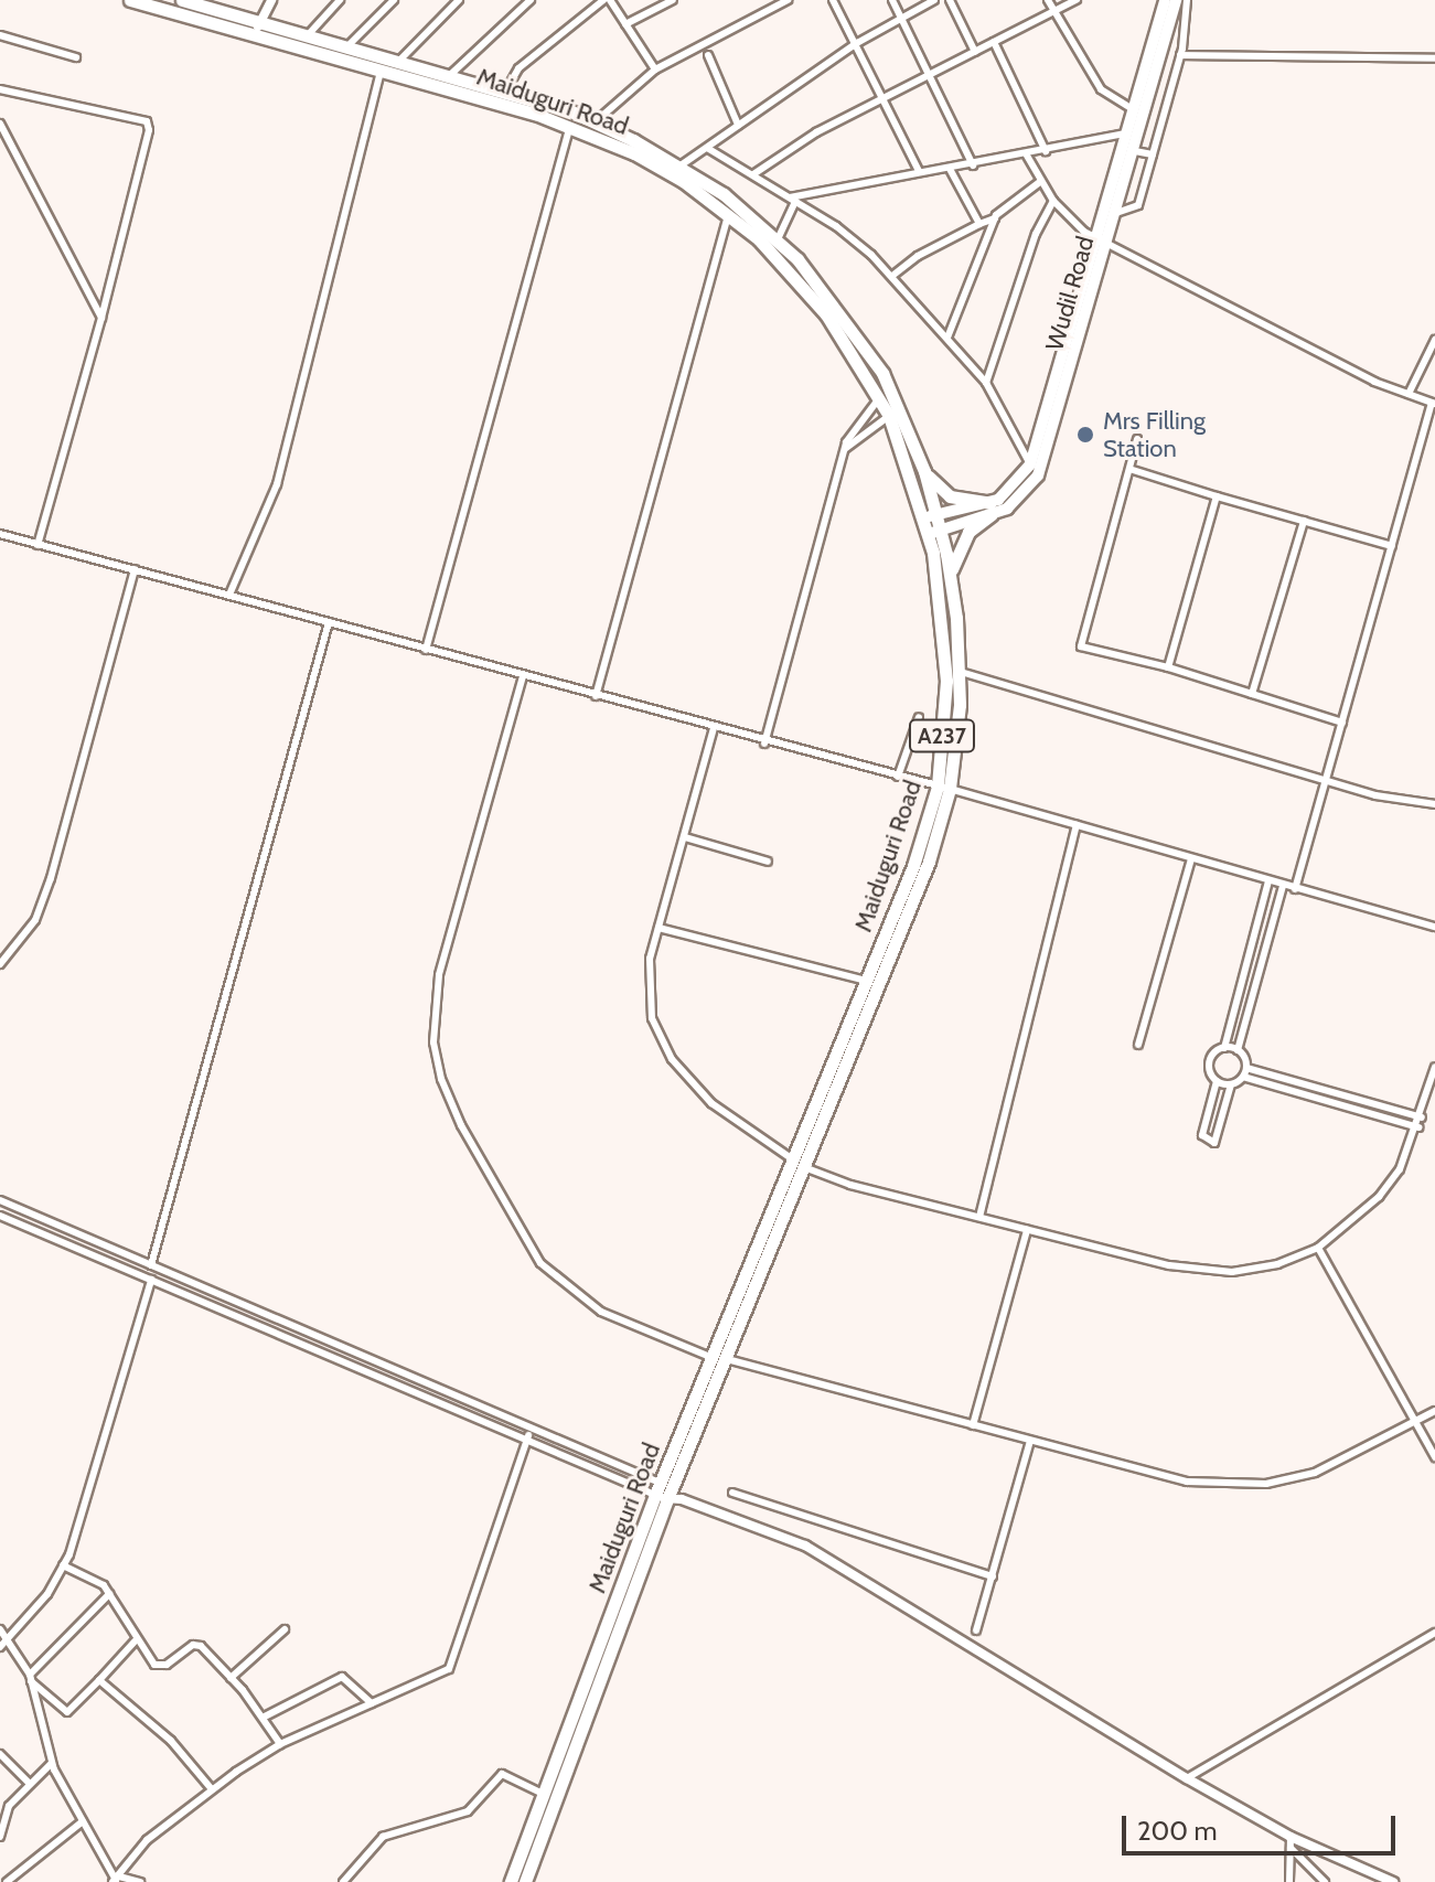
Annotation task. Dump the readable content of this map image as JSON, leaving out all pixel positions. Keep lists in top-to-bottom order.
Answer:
{
  "streets": {
    "highway": ["Maiduguri Road", "A237"],
    "main road": ["Wudil Road"]
  },
  "crossings": [
    ["Maiduguri Road", "Wudil Road"]
  ],
  "places": ["Mrs Filling Station"],
  "scale_bar": "200 m"
}
